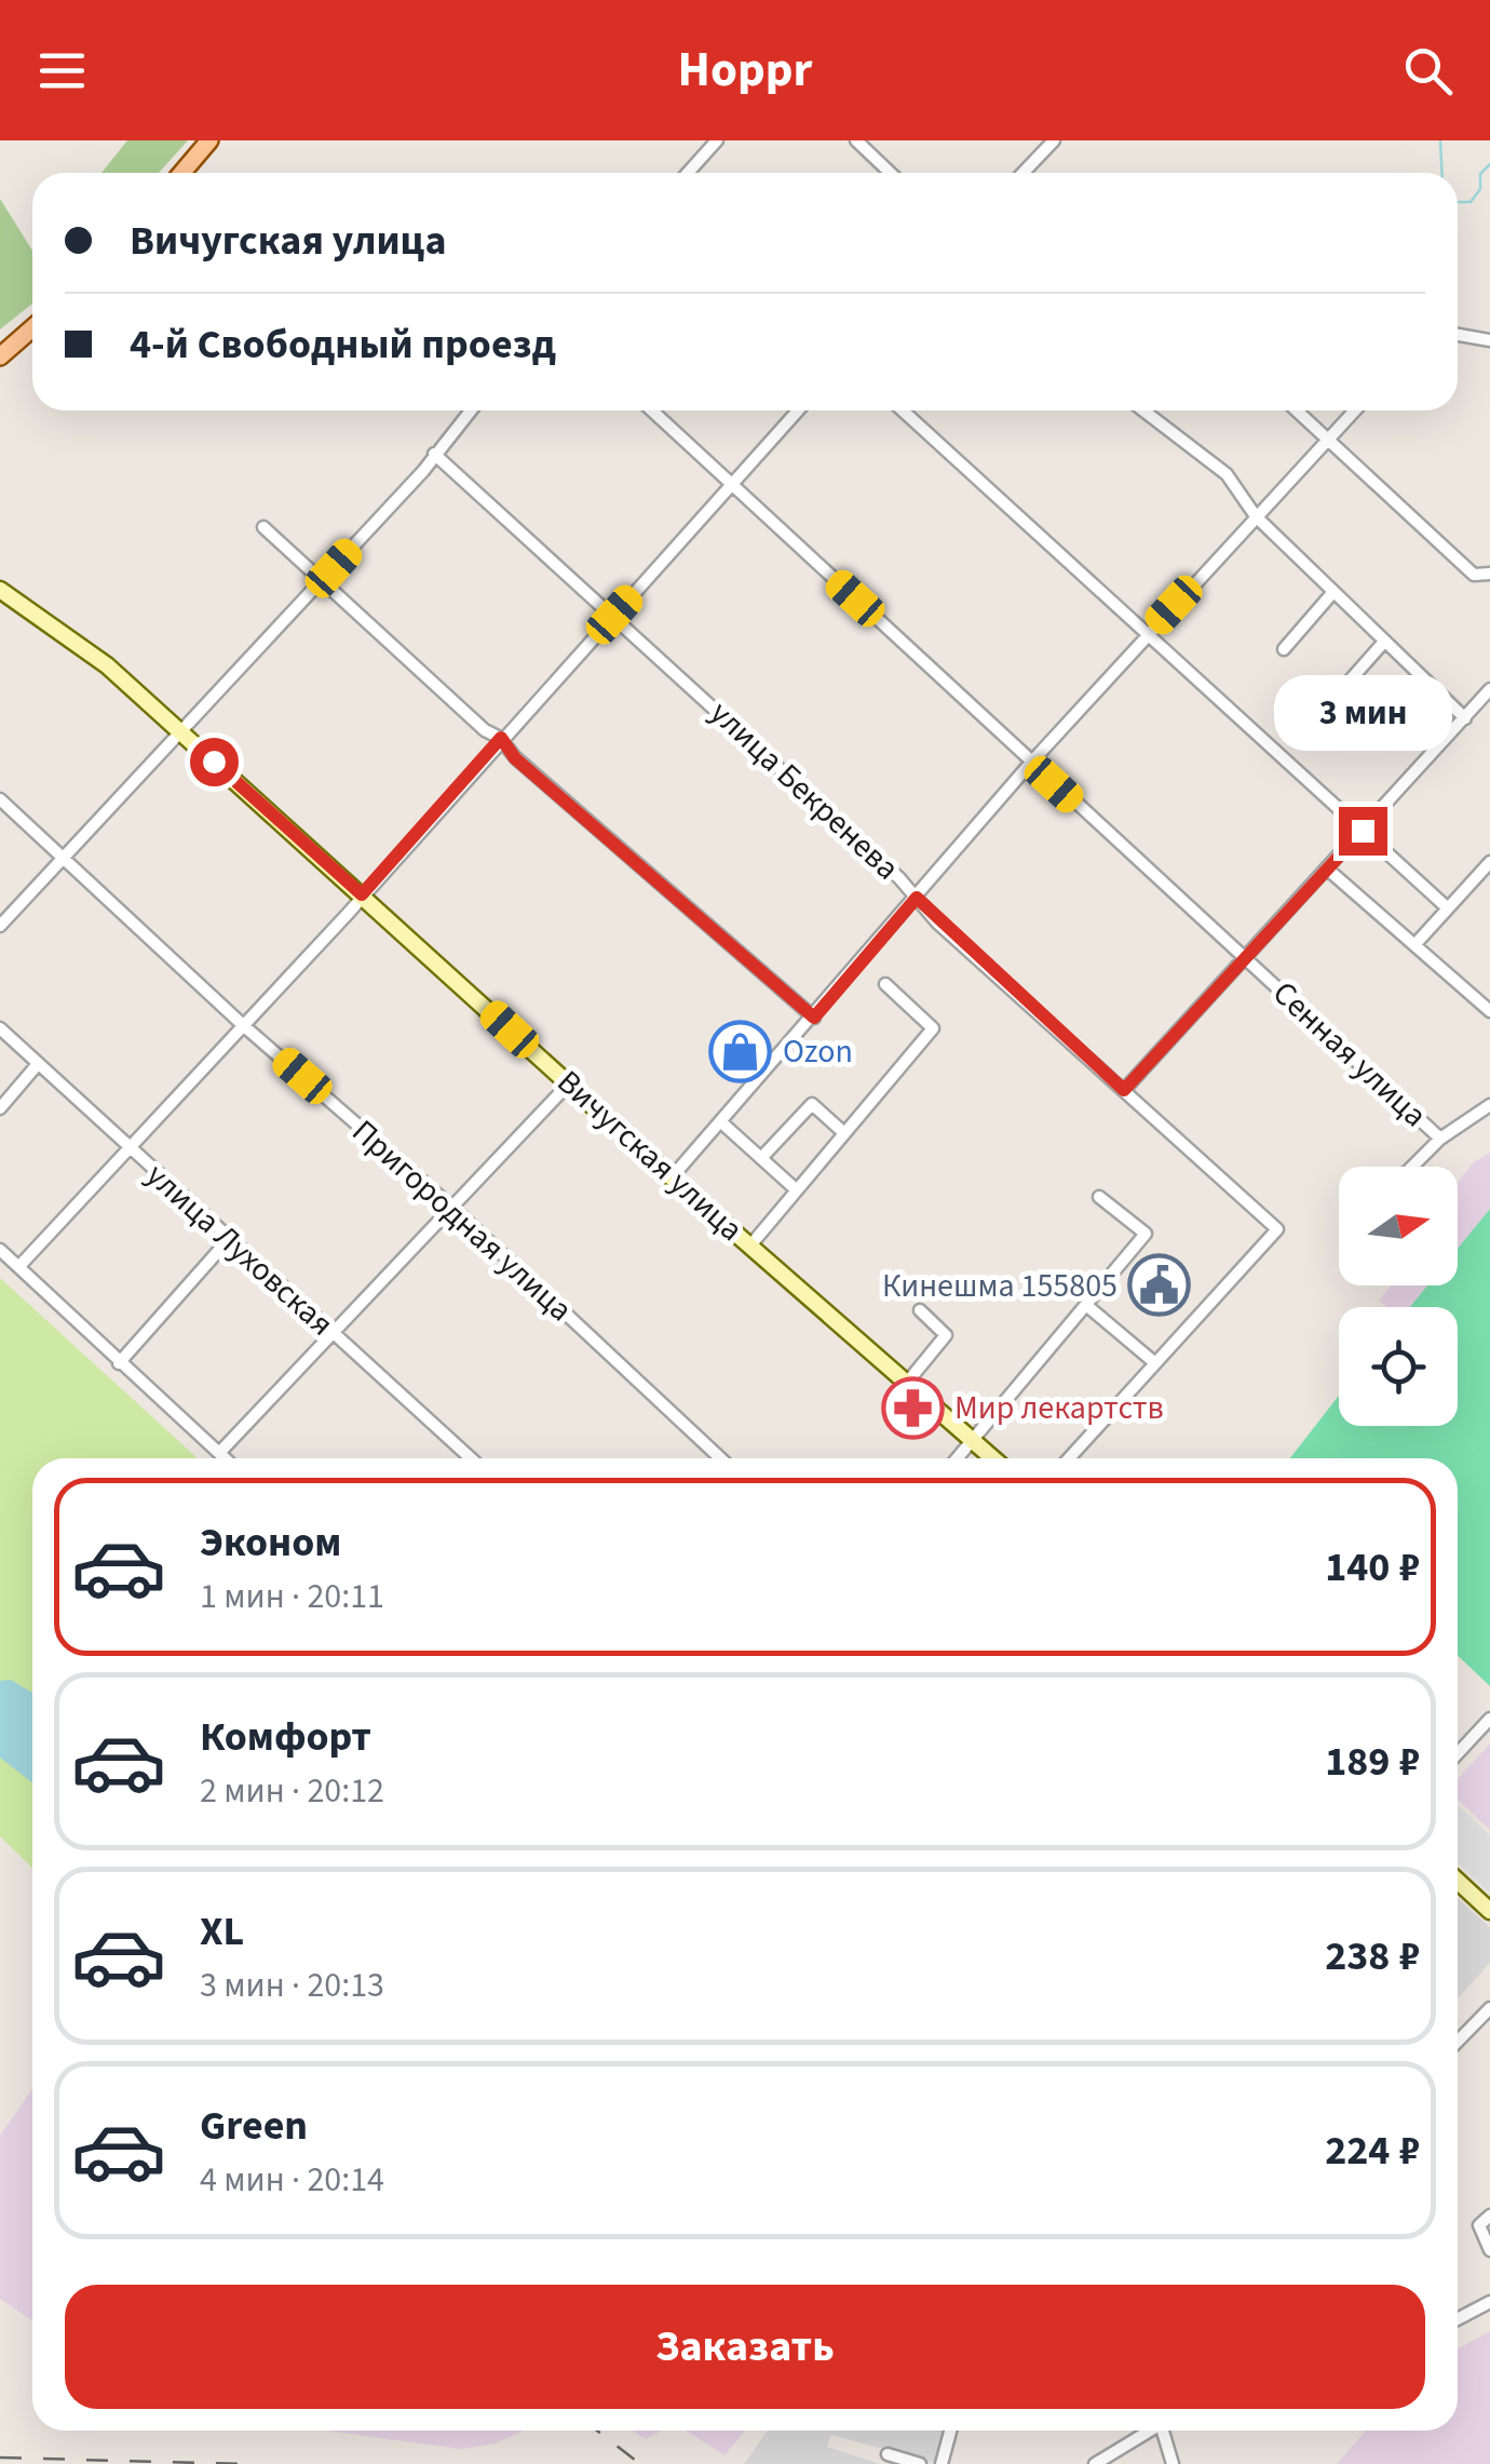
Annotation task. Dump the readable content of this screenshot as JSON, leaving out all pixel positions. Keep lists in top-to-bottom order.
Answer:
{
  "streets": {
    "main road": ["Вичугская улица"],
    "street": [
      "улица Бекренева",
      "Сенная улица",
      "Пригородная улица",
      "улица Луховская"
    ]
  },
  "places": {
    "shop": ["Ozon"],
    "public building": ["Кинешма 155805"],
    "pharmacy": ["Мир лекартств"]
  },
  "north": "right",
  "page": {
    "header": "Hoppr",
    "banner": ["Вичугская улица", "4-й Свободный проезд"],
    "bubble": "3 мин",
    "list": [
      {
        "name": "Эконом",
        "note": "1 мин · 20:11",
        "value": "140 ₽"
      },
      {
        "name": "Комфорт",
        "note": "2 мин · 20:12",
        "value": "189 ₽"
      },
      {
        "name": "XL",
        "note": "3 мин · 20:13",
        "value": "238 ₽"
      },
      {
        "name": "Green",
        "note": "4 мин · 20:14",
        "value": "224 ₽"
      }
    ],
    "buttons": "Заказать"
  }
}
